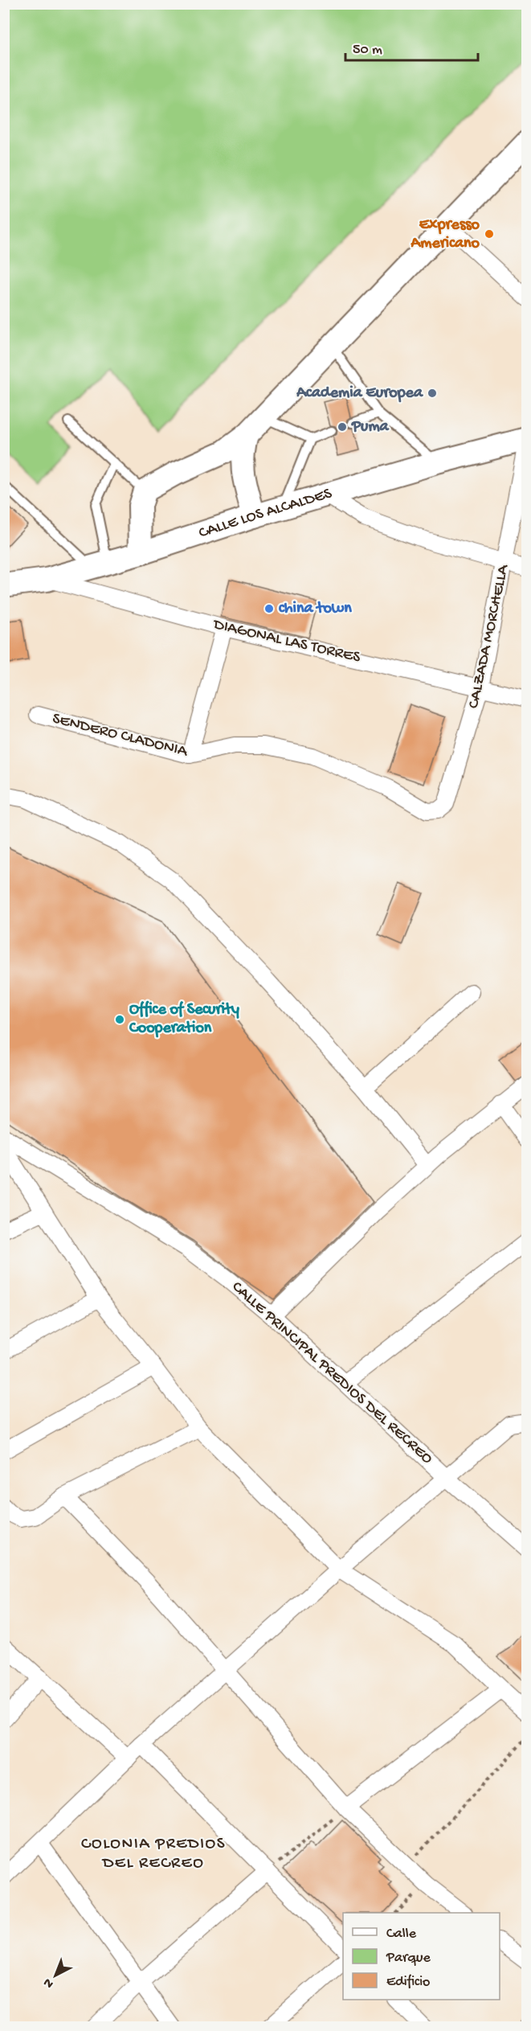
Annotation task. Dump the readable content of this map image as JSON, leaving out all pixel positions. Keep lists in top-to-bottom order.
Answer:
{
  "streets": {
    "street": [
      "CALLE LOS ALCALDES",
      "CALZADA MORCHELLA",
      "DIAGONAL LAS TORRES",
      "SENDERO CLADONIA",
      "CALLE PRINCIPAL PREDIOS DEL RECREO"
    ]
  },
  "crossings": [
    ["CALLE LOS ALCALDES", "CALZADA MORCHELLA"],
    ["CALLE LOS ALCALDES", "DIAGONAL LAS TORRES"],
    ["CALZADA MORCHELLA", "DIAGONAL LAS TORRES"],
    ["CALZADA MORCHELLA", "SENDERO CLADONIA"]
  ],
  "districts": ["COLONIA PREDIOS DEL RECREO"],
  "places": [
    "Expresso Americano",
    "Academia Europea",
    "Puma",
    "china town",
    "Office of Security Cooperation"
  ],
  "legend": ["Calle", "Parque", "Edificio"],
  "scale_bar": "50 m",
  "north": "bottom left"
}
